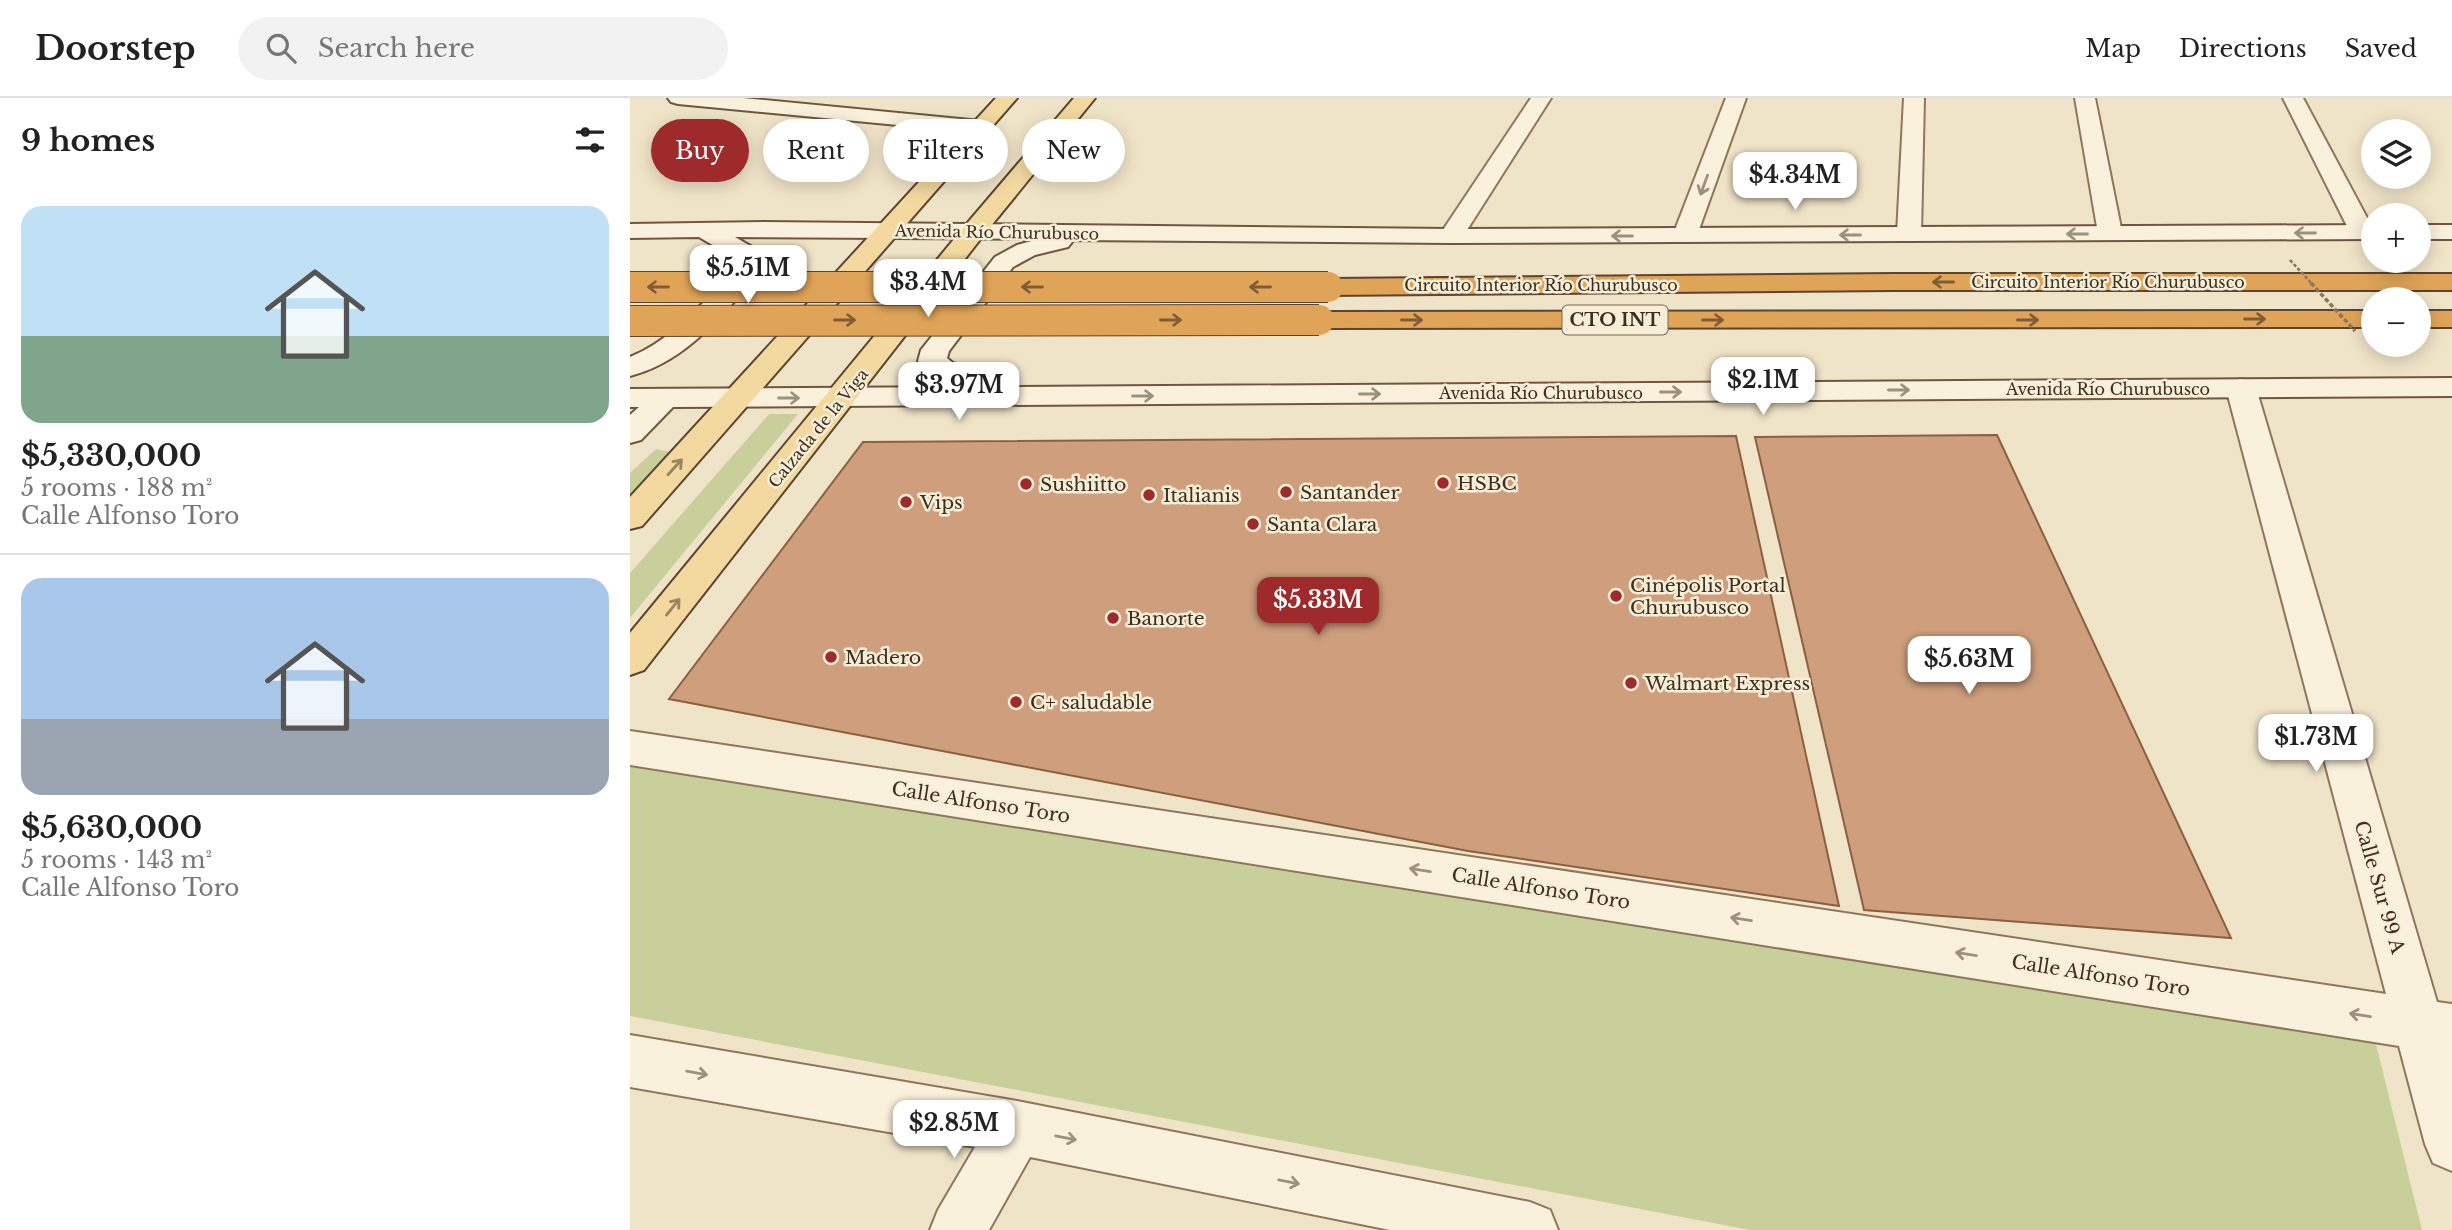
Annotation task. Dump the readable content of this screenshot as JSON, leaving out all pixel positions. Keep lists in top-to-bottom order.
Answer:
{
  "streets": {
    "highway": ["Circuito Interior Río Churubusco", "CTO INT"],
    "main road": ["Calzada de la Viga"],
    "street": ["Avenida Río Churubusco", "Calle Alfonso Toro", "Calle Sur 99 A"]
  },
  "crossings": [
    ["Avenida Río Churubusco", "Calzada de la Viga"],
    ["Avenida Río Churubusco", "Calle Sur 99 A"],
    ["Calle Alfonso Toro", "Calle Sur 99 A"]
  ],
  "places": [
    "HSBC",
    "Sushiitto",
    "Santander",
    "Italianis",
    "Vips",
    "Santa Clara",
    "Cinépolis Portal Churubusco",
    "Banorte",
    "Madero",
    "Walmart Express",
    "C+ saludable"
  ],
  "page": {
    "header": "Doorstep",
    "search": "Search here",
    "nav": ["Map", "Directions", "Saved"],
    "heading": "9 homes",
    "map_buttons": ["+", "−"],
    "chip": [
      "Buy",
      "Rent",
      "Filters",
      "New"
    ],
    "price": [
      "$4.34M",
      "$5.51M",
      "$3.4M",
      "$2.1M",
      "$3.97M",
      "$5.33M",
      "$5.63M",
      "$1.73M",
      "$2.85M"
    ],
    "list": [
      {
        "name": "$5,330,000",
        "note": "5 rooms · 188 m² · Calle Alfonso Toro"
      },
      {
        "name": "$5,630,000",
        "note": "5 rooms · 143 m² · Calle Alfonso Toro"
      }
    ]
  }
}
